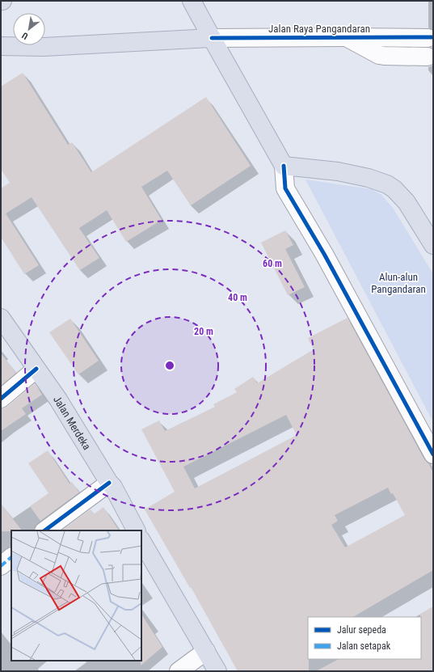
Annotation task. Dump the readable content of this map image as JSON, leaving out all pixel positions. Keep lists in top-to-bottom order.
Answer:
{
  "streets": {
    "highway": ["Jalan Raya Pangandaran", "Jalan Merdeka"]
  },
  "parks": ["Alun-alun Pangandaran"],
  "legend": ["Jalur sepeda", "Jalan setapak"],
  "north": "bottom left",
  "rings": ["60 m", "40 m", "20 m"]
}
